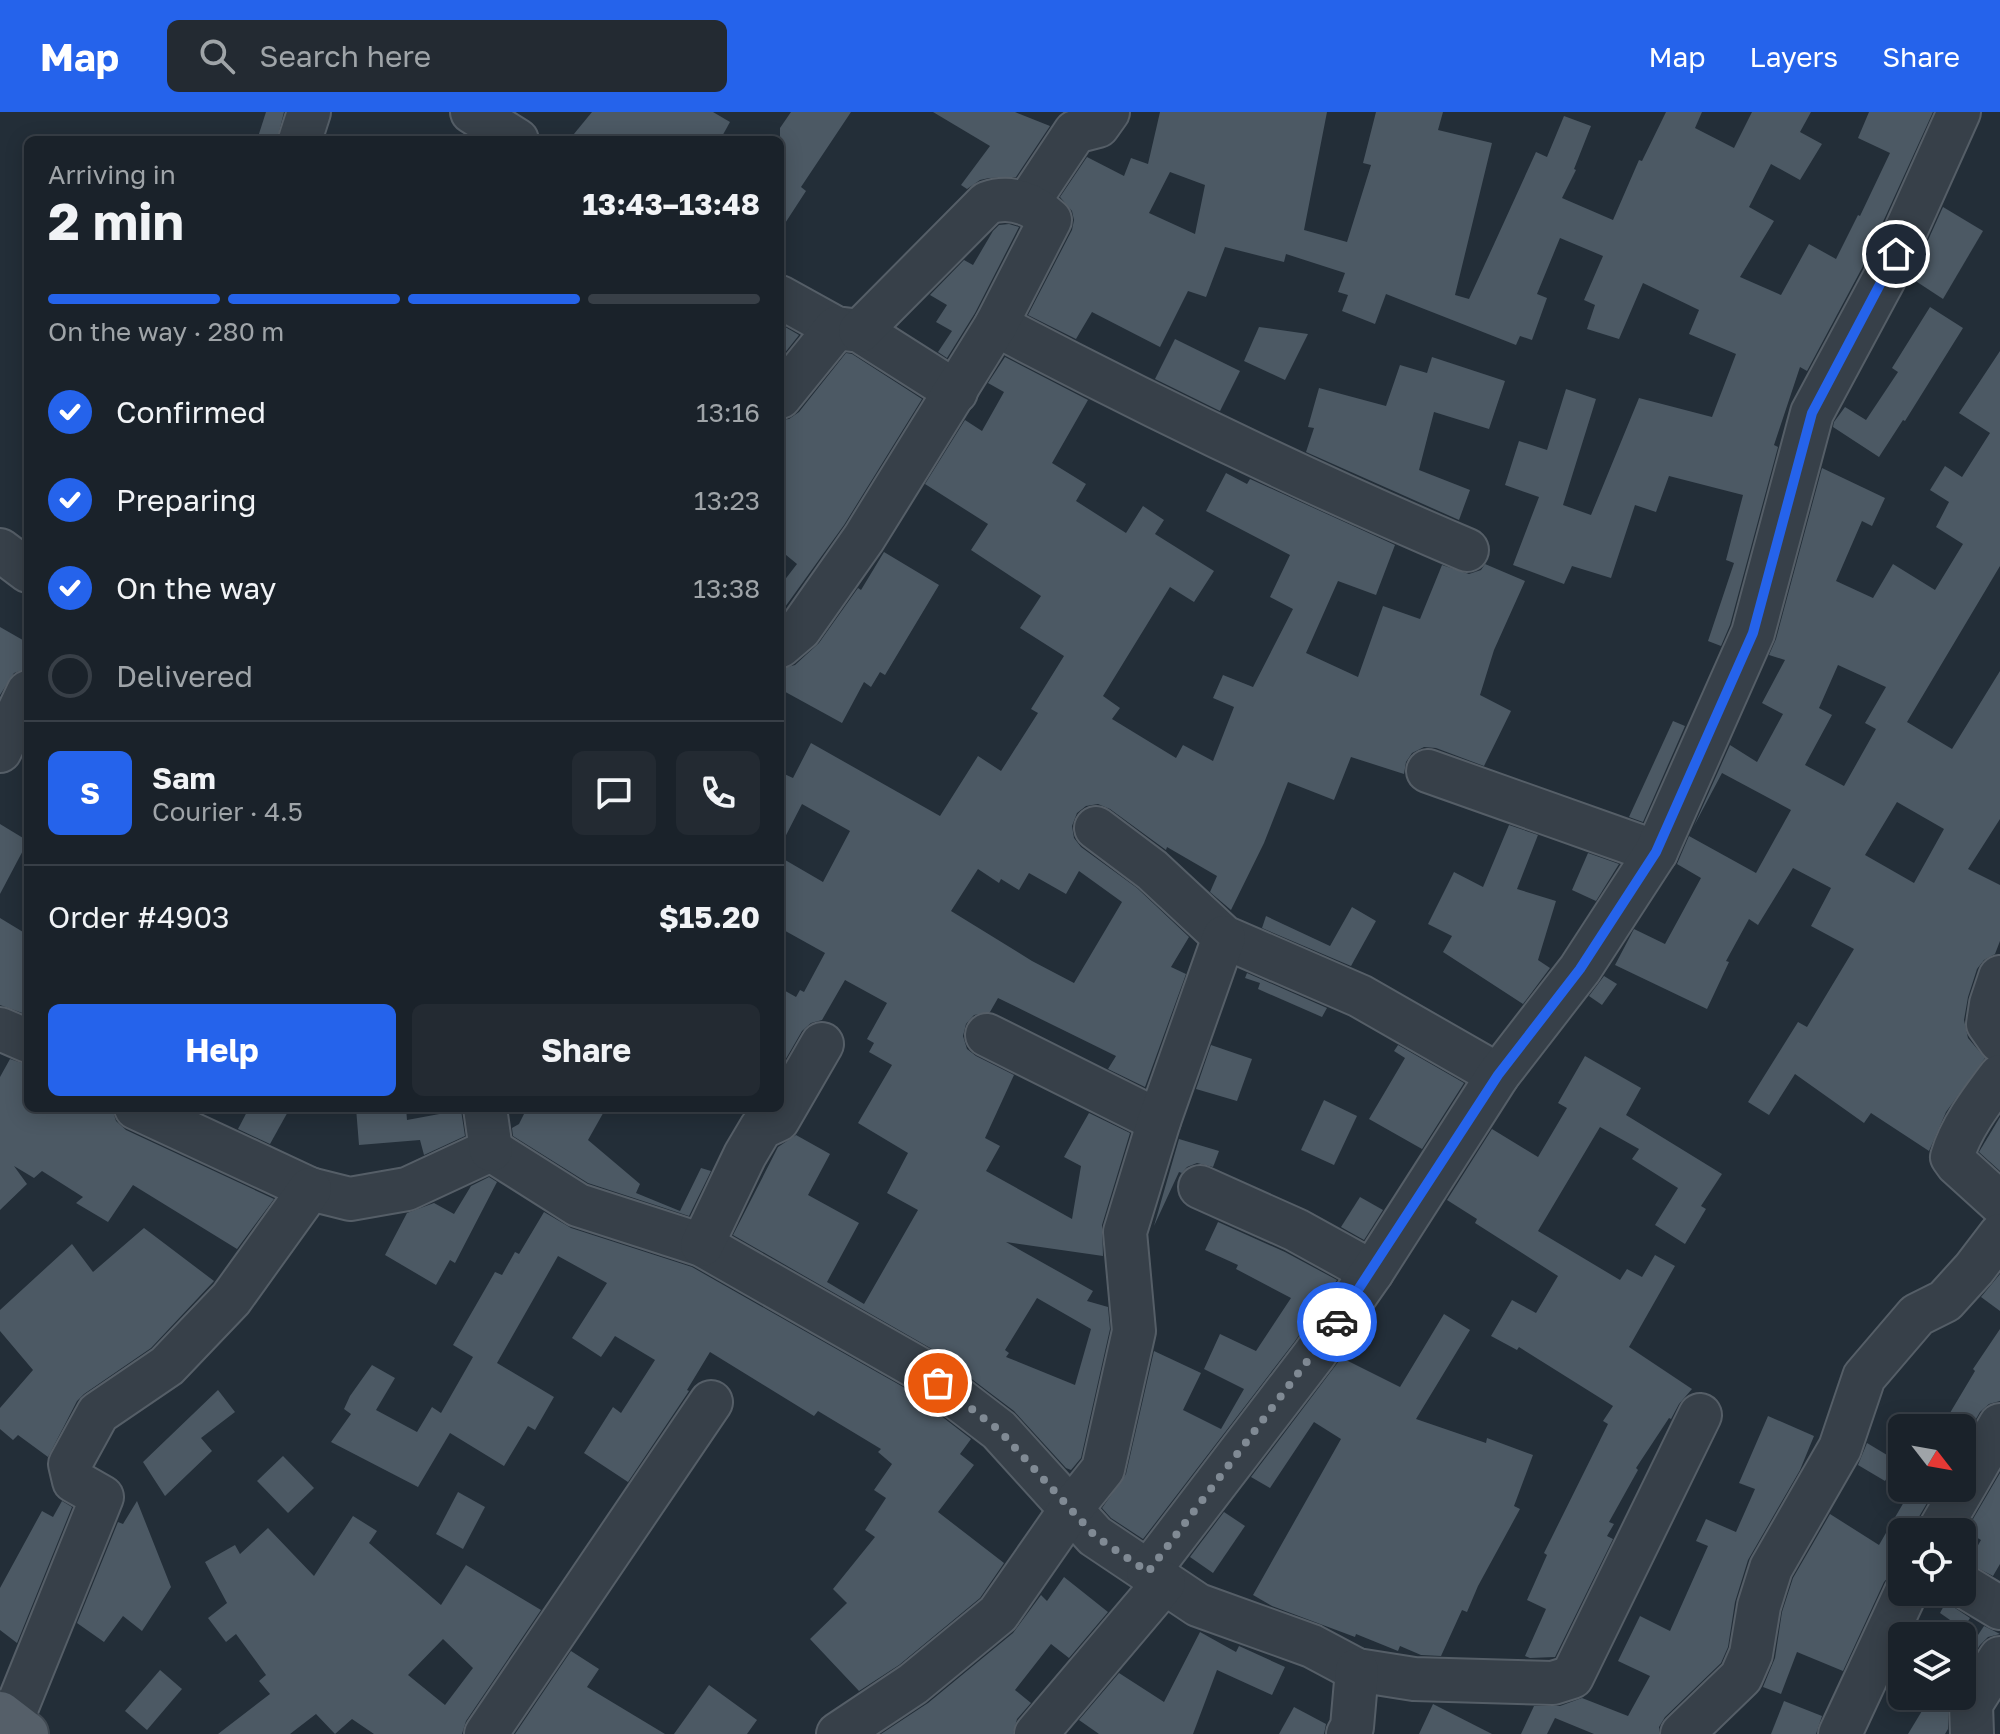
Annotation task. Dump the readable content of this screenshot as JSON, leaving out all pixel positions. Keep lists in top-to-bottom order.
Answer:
{
  "north": "bottom right",
  "page": {
    "header": "Map",
    "search": "Search here",
    "nav": ["Map", "Layers", "Share"],
    "heading": ["2 min", "Arriving in", "13:43–13:48"],
    "panel": [
      "Sam",
      "Courier · 4.5",
      "Order #4903",
      "$15.20"
    ],
    "bar": "On the way · 280 m",
    "list": [
      ["Confirmed", "13:16"],
      ["Preparing", "13:23"],
      ["On the way", "13:38"],
      "Delivered"
    ],
    "round": "S",
    "buttons": ["Help", "Share"]
  }
}
